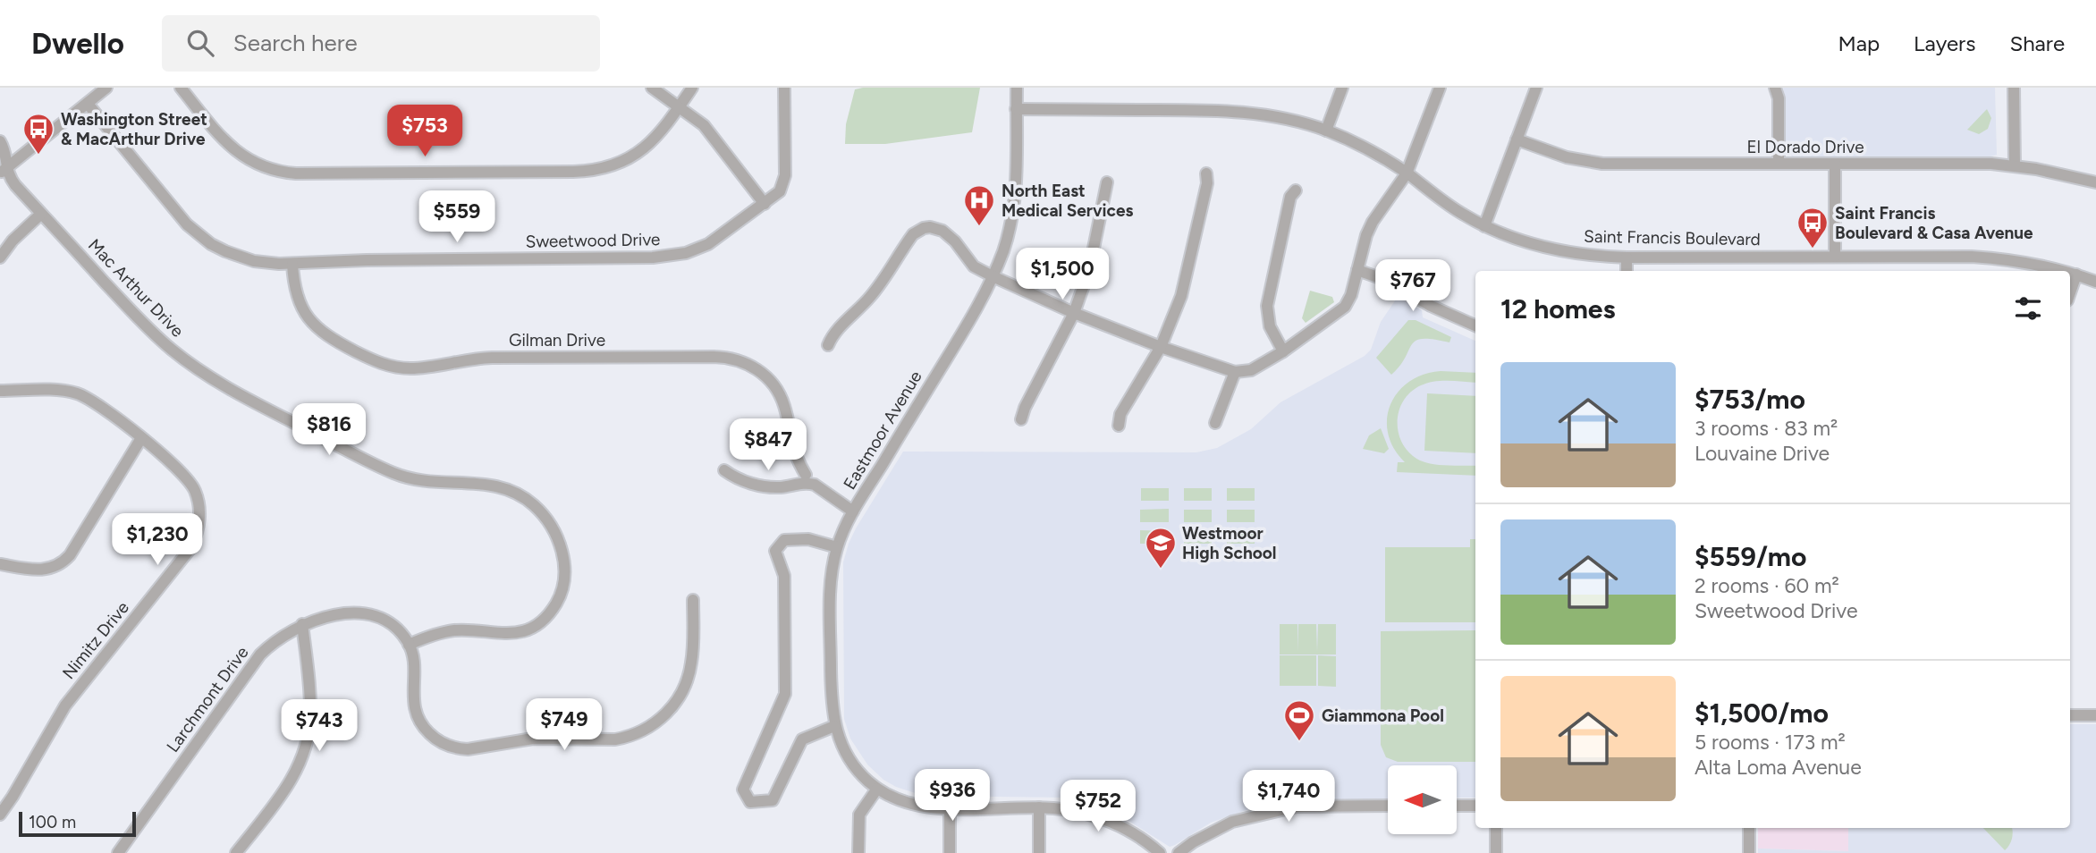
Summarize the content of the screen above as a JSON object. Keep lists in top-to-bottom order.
{
  "streets": {
    "street": [
      "El Dorado Drive",
      "Saint Francis Boulevard",
      "Sweetwood Drive",
      "Mac Arthur Drive",
      "Gilman Drive",
      "Eastmoor Avenue",
      "Nimitz Drive",
      "Larchmont Drive"
    ]
  },
  "crossings": [
    ["Saint Francis Boulevard", "Eastmoor Avenue"],
    ["Sweetwood Drive", "Gilman Drive"],
    ["Mac Arthur Drive", "Larchmont Drive"]
  ],
  "places": {
    "bus stop": ["Washington Street & MacArthur Drive", "Saint Francis Boulevard & Casa Avenue"],
    "hospital": ["North East Medical Services"],
    "school or university": ["Westmoor High School"],
    "sports": ["Giammona Pool"]
  },
  "scale_bar": "100 m",
  "north": "left",
  "page": {
    "header": "Dwello",
    "search": "Search here",
    "nav": ["Map", "Layers", "Share"],
    "price": [
      "$753",
      "$559",
      "$1,500",
      "$767",
      "$816",
      "$847",
      "$1,230",
      "$749",
      "$743",
      "$936",
      "$1,740",
      "$752"
    ],
    "heading": "12 homes",
    "list": [
      {
        "name": "$753/mo",
        "note": "3 rooms · 83 m² · Louvaine Drive"
      },
      {
        "name": "$559/mo",
        "note": "2 rooms · 60 m² · Sweetwood Drive"
      },
      {
        "name": "$1,500/mo",
        "note": "5 rooms · 173 m² · Alta Loma Avenue"
      }
    ],
    "scale": "100 m"
  }
}
